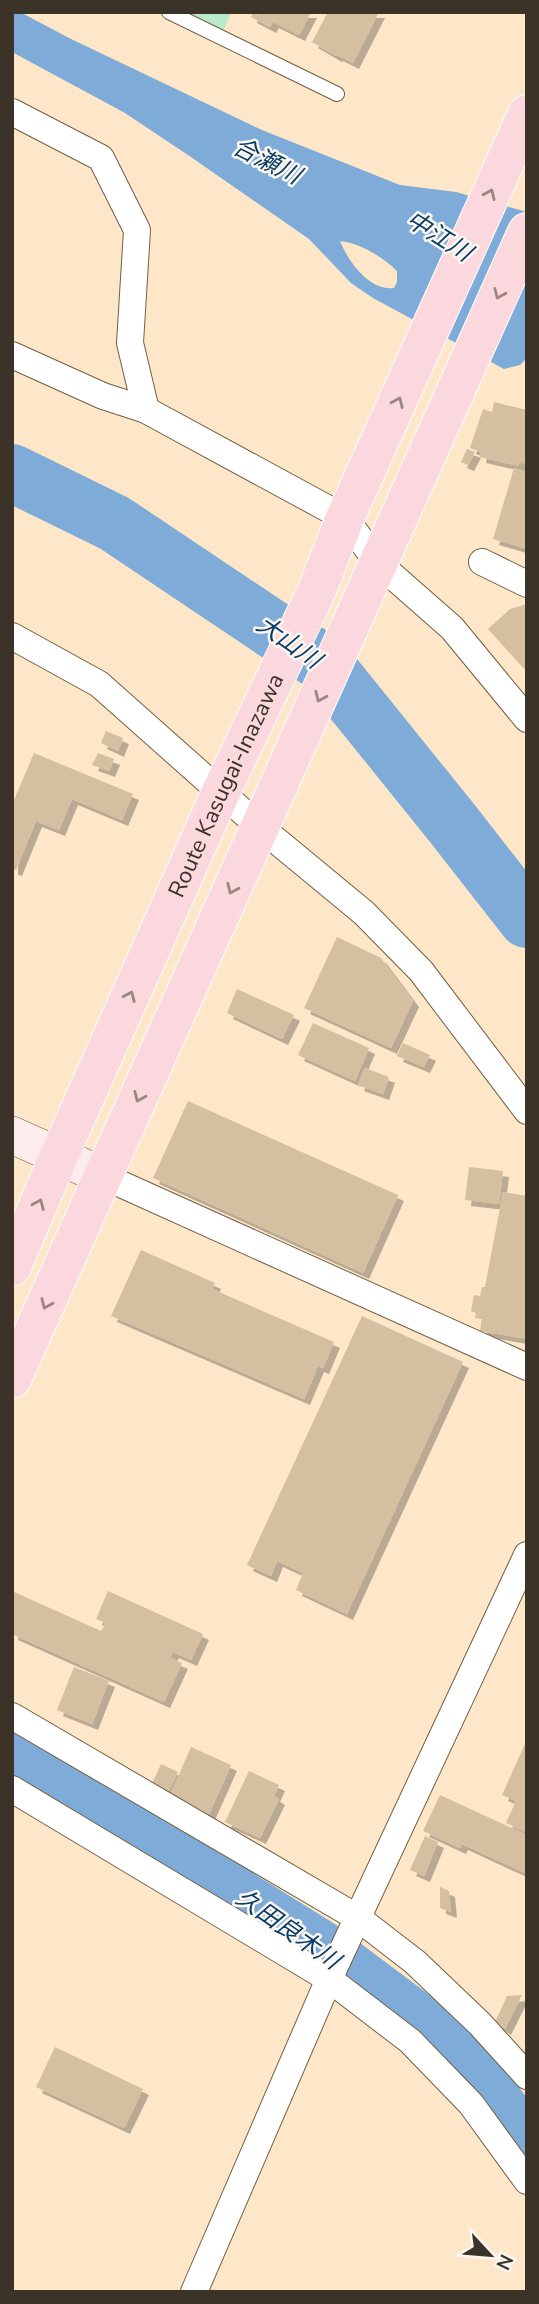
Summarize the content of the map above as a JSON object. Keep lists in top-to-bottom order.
{
  "streets": {
    "main road": ["Route Kasugai-Inazawa"]
  },
  "water": [
    "合瀬川",
    "中江川",
    "大山川",
    "久田良木川"
  ],
  "north": "bottom right"
}
